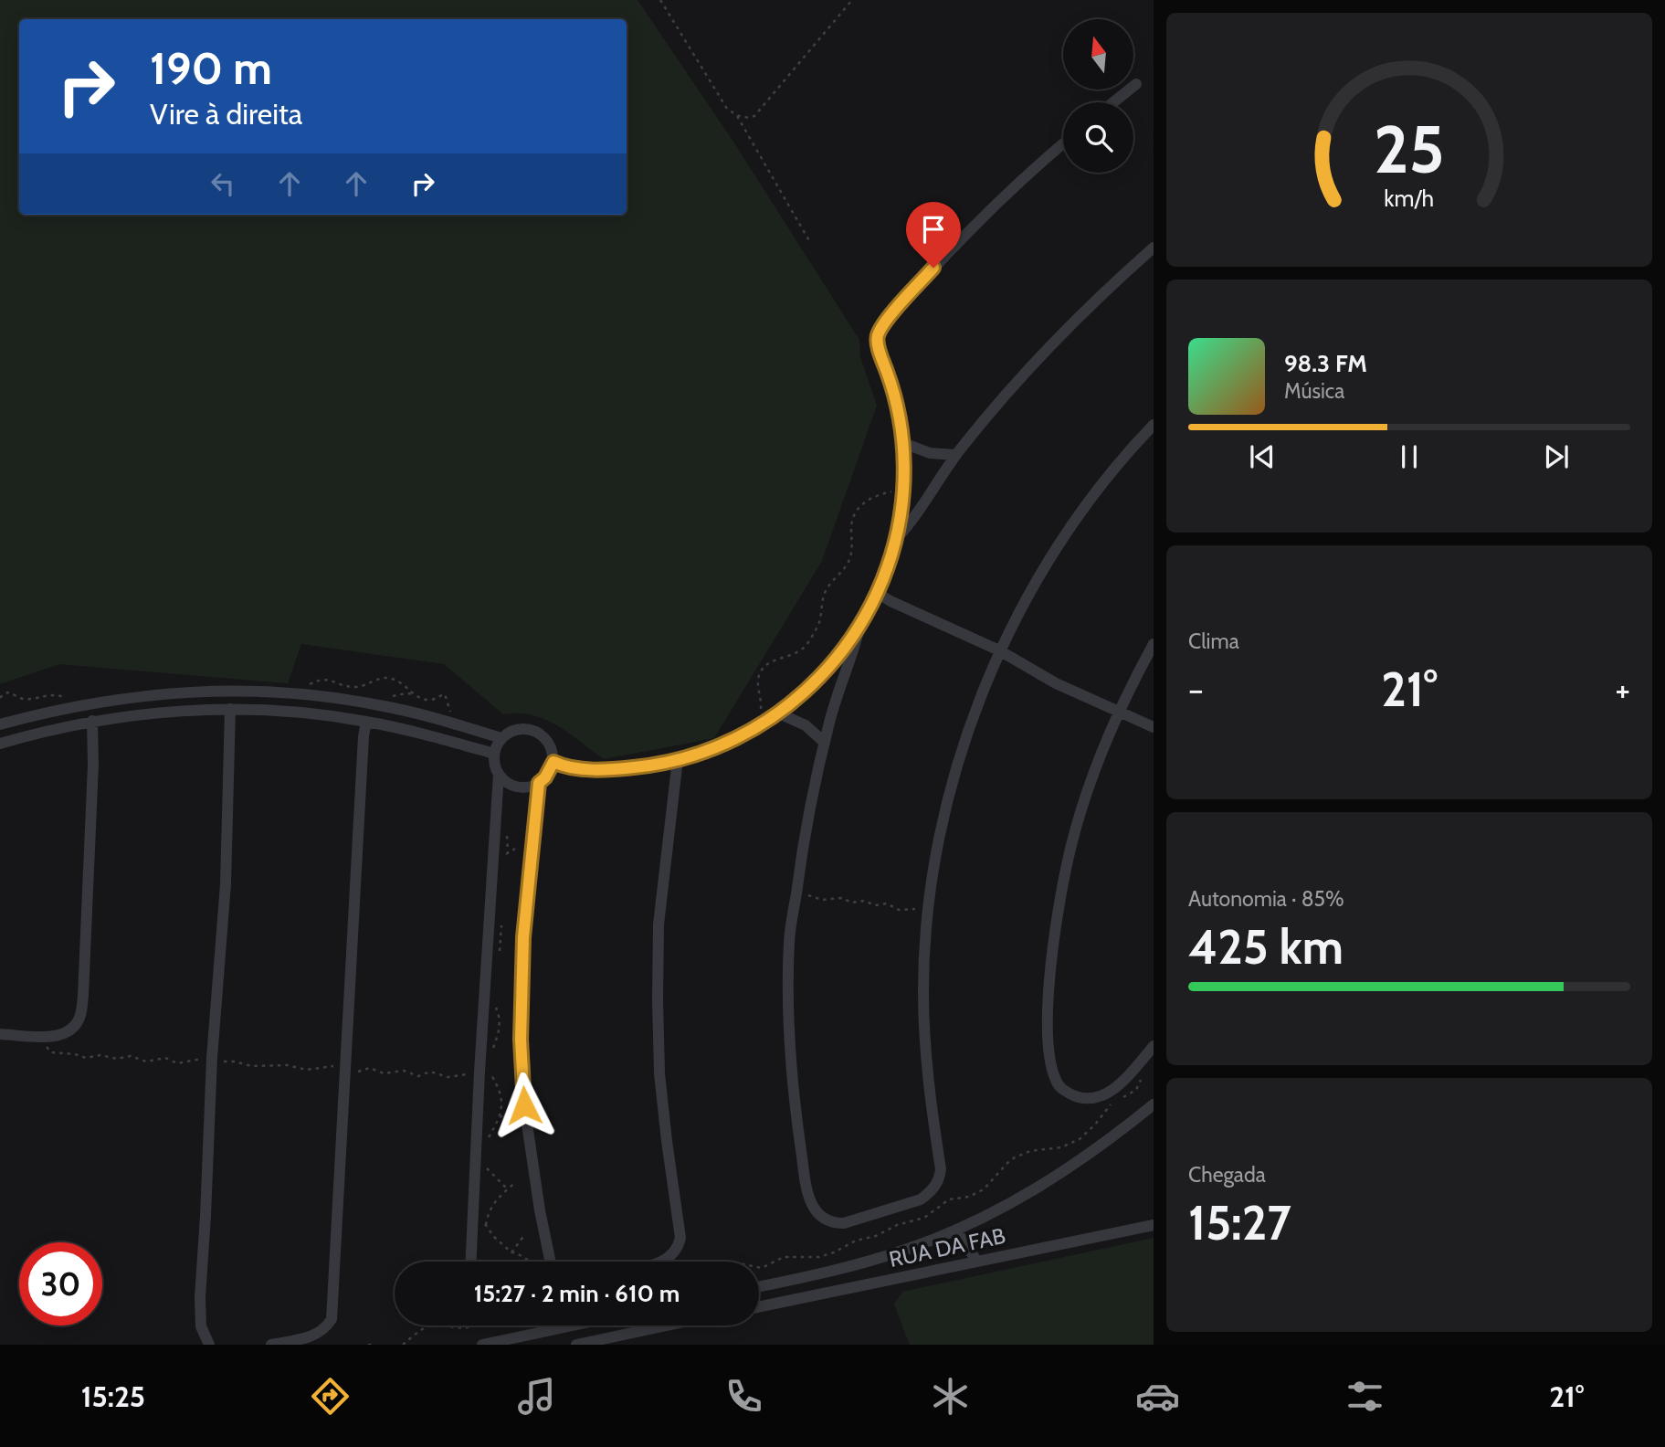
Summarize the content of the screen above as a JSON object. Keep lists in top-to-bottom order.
{
  "streets": {
    "street": ["RUA DA FAB"]
  },
  "north": "top",
  "page": {
    "turn": ["190 m", "Vire à direita"],
    "song": ["98.3 FM", "Música"],
    "tile": [
      "Clima",
      ["Autonomia · 85%", "425 km"],
      ["Chegada", "15:27"]
    ],
    "heat": ["−", "21°", "+"],
    "limit": "30",
    "trip": "15:27 · 2 min · 610 m",
    "tabs": ["15:25", "21°"],
    "gauge": ["25", "km/h"]
  }
}
